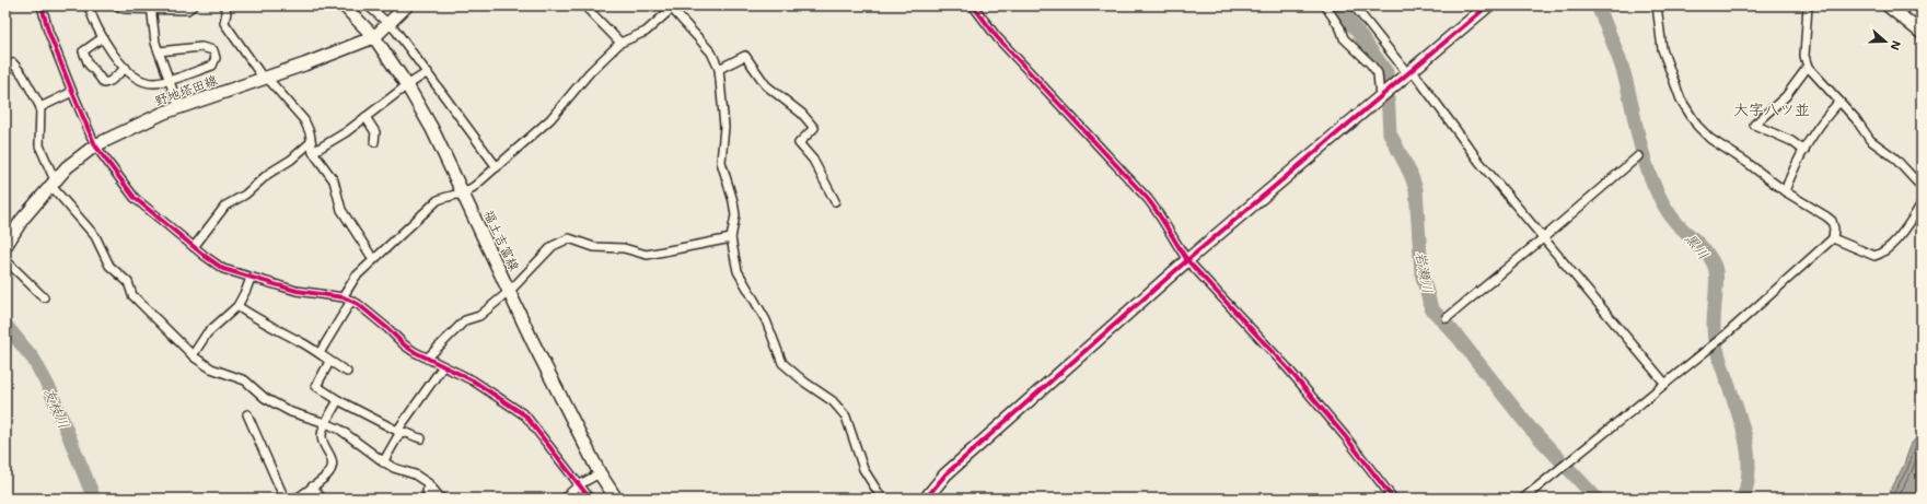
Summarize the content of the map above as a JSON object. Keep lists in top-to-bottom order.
{
  "streets": {
    "main road": ["野地塔田線", "福土吉富線"]
  },
  "crossings": [
    ["野地塔田線", "福土吉富線"]
  ],
  "districts": ["大字八ツ並"],
  "water": ["黒川", "岩瀬川", "友枝川"],
  "north": "right"
}
